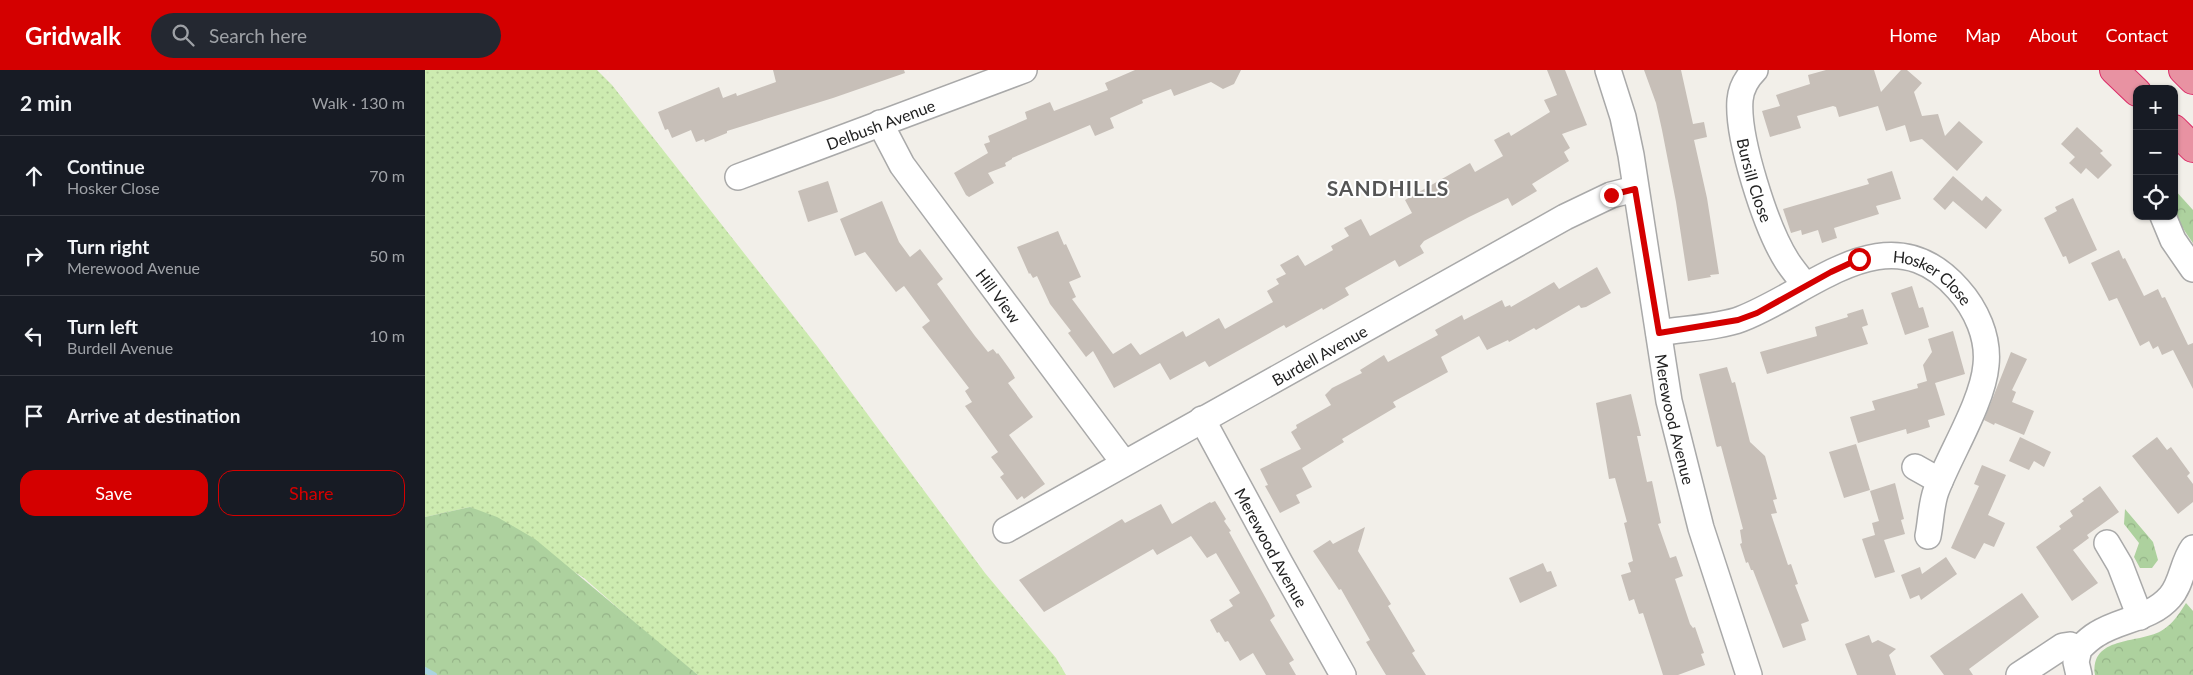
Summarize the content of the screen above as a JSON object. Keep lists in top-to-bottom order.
{
  "streets": {
    "street": [
      "Delbush Avenue",
      "Bursill Close",
      "Hosker Close",
      "Hill View",
      "Burdell Avenue",
      "Merewood Avenue"
    ]
  },
  "crossings": [
    ["Delbush Avenue", "Hill View"],
    ["Bursill Close", "Hosker Close"],
    ["Hosker Close", "Merewood Avenue"],
    ["Hill View", "Burdell Avenue"],
    ["Burdell Avenue", "Merewood Avenue"]
  ],
  "districts": ["SANDHILLS"],
  "page": {
    "header": "Gridwalk",
    "search": "Search here",
    "nav": [
      "Home",
      "Map",
      "About",
      "Contact"
    ],
    "heading": ["2 min", "Walk · 130 m"],
    "map_buttons": ["+", "−"],
    "list": [
      ["Continue", "Hosker Close", "70 m"],
      ["Turn right", "Merewood Avenue", "50 m"],
      ["Turn left", "Burdell Avenue", "10 m"],
      "Arrive at destination"
    ],
    "buttons": ["Save", "Share"]
  }
}
